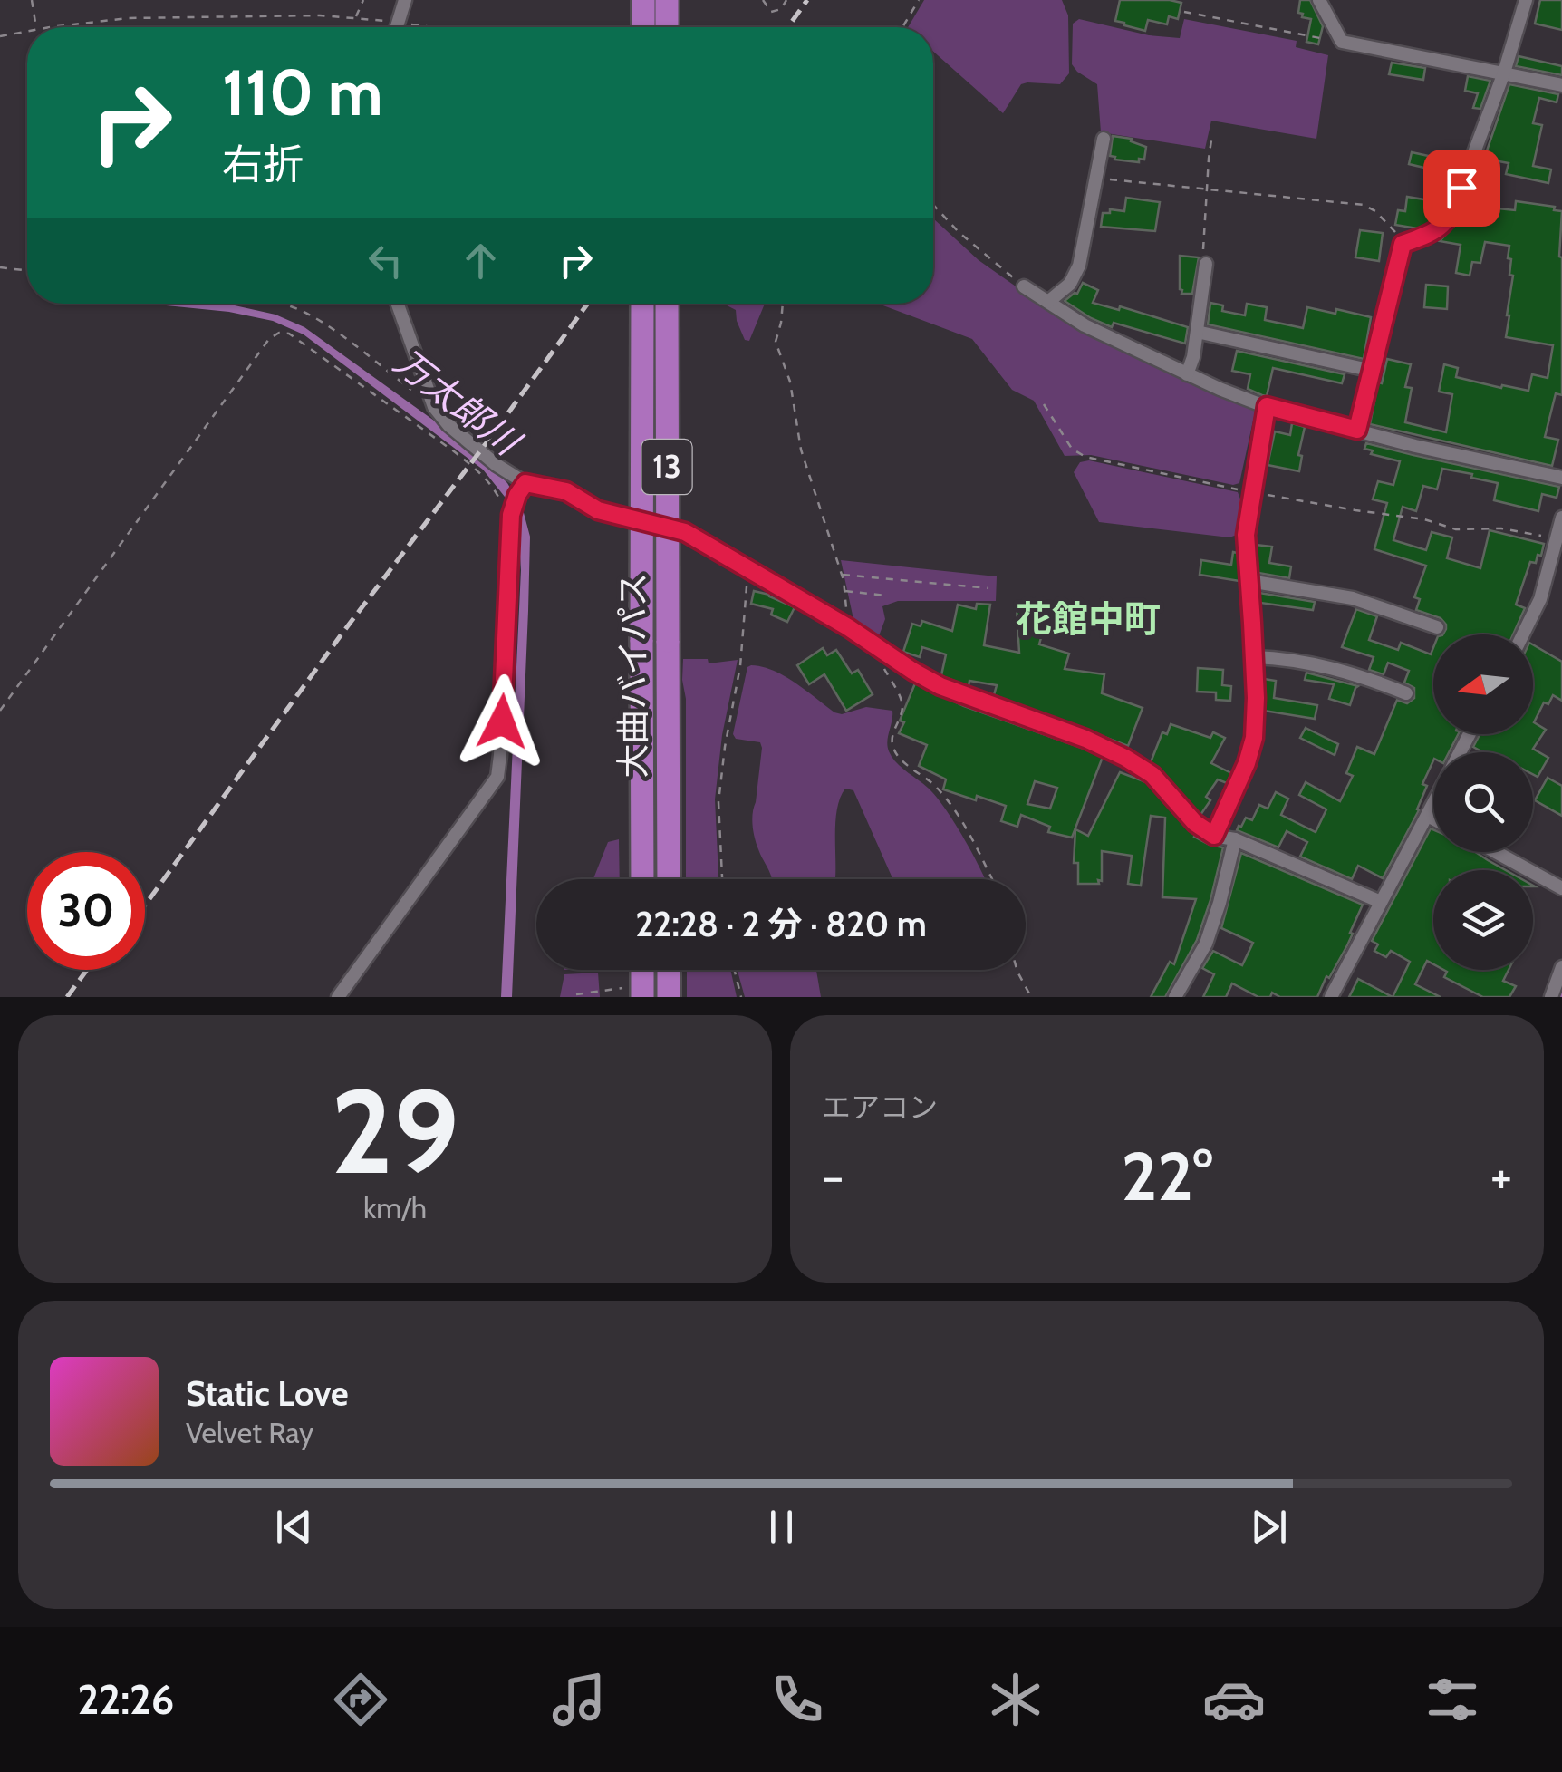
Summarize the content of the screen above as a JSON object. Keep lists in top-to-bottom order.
{
  "streets": {
    "highway": ["13", "大曲バイパス"]
  },
  "districts": ["花館中町"],
  "water": ["万太郎川"],
  "north": "left",
  "page": {
    "turn": ["110 m", "右折"],
    "limit": "30",
    "trip": "22:28 · 2 分 · 820 m",
    "tile": [
      ["29", "km/h"],
      "エアコン"
    ],
    "heat": ["−", "22°", "+"],
    "song": ["Static Love", "Velvet Ray"],
    "tabs": "22:26"
  }
}
